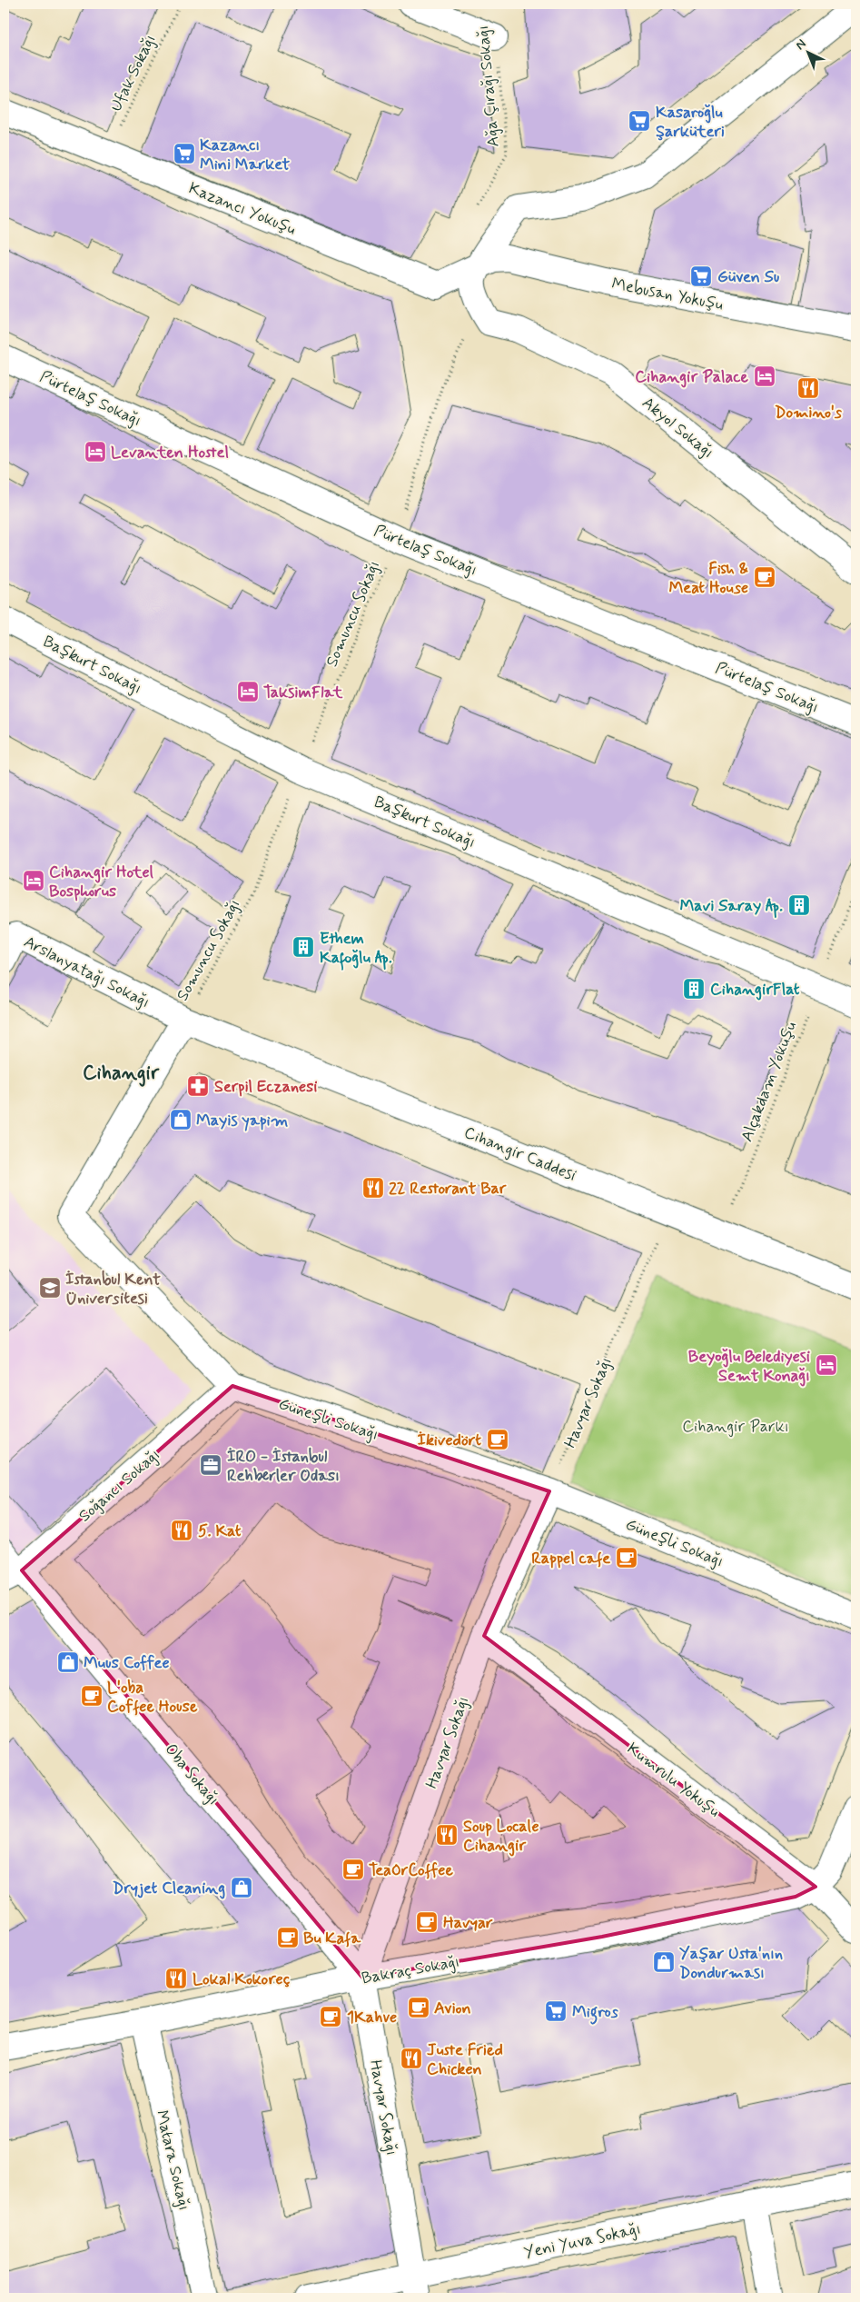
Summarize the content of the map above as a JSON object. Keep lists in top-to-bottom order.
{
  "streets": {
    "street": [
      "Kazancı Yokuşu",
      "Mebusan Yokuşu",
      "Pürtelaş Sokağı",
      "Akyol Sokağı",
      "Başkurt Sokağı",
      "Arslanyatağı Sokağı",
      "Cihangir Caddesi",
      "Havyar Sokağı",
      "Güneşli Sokağı",
      "Soğancı Sokağı",
      "Oba Sokağı",
      "Kumrulu Yokuşu",
      "Bakraç Sokağı",
      "Matara Sokağı",
      "Yeni Yuva Sokağı"
    ],
    "path": [
      "Ufak Sokağı",
      "Ağa Çırağı Sokağı",
      "Somuncu Sokağı",
      "Alçakdam Yokuşu"
    ]
  },
  "crossings": [
    ["Ufak Sokağı", "Kazancı Yokuşu"],
    ["Kazancı Yokuşu", "Mebusan Yokuşu"],
    ["Kazancı Yokuşu", "Akyol Sokağı"],
    ["Mebusan Yokuşu", "Akyol Sokağı"],
    ["Pürtelaş Sokağı", "Somuncu Sokağı"],
    ["Akyol Sokağı", "Somuncu Sokağı"],
    ["Somuncu Sokağı", "Başkurt Sokağı"],
    ["Somuncu Sokağı", "Arslanyatağı Sokağı"],
    ["Somuncu Sokağı", "Cihangir Caddesi"],
    ["Somuncu Sokağı", "Güneşli Sokağı"],
    ["Başkurt Sokağı", "Alçakdam Yokuşu"],
    ["Arslanyatağı Sokağı", "Cihangir Caddesi"],
    ["Arslanyatağı Sokağı", "Güneşli Sokağı"],
    ["Alçakdam Yokuşu", "Cihangir Caddesi"],
    ["Cihangir Caddesi", "Havyar Sokağı"],
    ["Cihangir Caddesi", "Güneşli Sokağı"],
    ["Havyar Sokağı", "Güneşli Sokağı"],
    ["Havyar Sokağı", "Oba Sokağı"],
    ["Havyar Sokağı", "Kumrulu Yokuşu"],
    ["Havyar Sokağı", "Bakraç Sokağı"],
    ["Havyar Sokağı", "Yeni Yuva Sokağı"],
    ["Güneşli Sokağı", "Soğancı Sokağı"],
    ["Soğancı Sokağı", "Oba Sokağı"],
    ["Oba Sokağı", "Bakraç Sokağı"],
    ["Kumrulu Yokuşu", "Bakraç Sokağı"],
    ["Bakraç Sokağı", "Matara Sokağı"]
  ],
  "districts": ["Cihangir"],
  "parks": ["Cihangir Parkı"],
  "places": {
    "supermarket": [
      "Kasaroğlu Şarküteri",
      "Kazancı Mini Market",
      "Güven Su",
      "Migros"
    ],
    "hotel": [
      "Cihangir Palace",
      "Levanten Hostel",
      "TaksimFlat",
      "Cihangir Hotel Bosphorus",
      "Beyoğlu Belediyesi Semt Konağı"
    ],
    "restaurant": [
      "Domino's",
      "22 Restorant Bar",
      "5. Kat",
      "Soup Locale Cihangir",
      "Lokal Kokoreç",
      "Juste Fried Chicken"
    ],
    "cafe": [
      "Fish & Meat House",
      "İkivedört",
      "Rappel cafe",
      "L'oba Coffee House",
      "TeaOrCoffee",
      "Havyar",
      "Bu Kafa",
      "Avion",
      "1Kahve"
    ],
    "building": ["Mavi Saray Ap.", "Ethem Kafoğlu Ap.", "CihangirFlat"],
    "pharmacy": ["Serpil Eczanesi"],
    "shop": [
      "Mayis yapim",
      "Muus Coffee",
      "Dryjet Cleaning",
      "Yaşar Usta'nın Dondurması"
    ],
    "school or university": ["İstanbul Kent Üniversitesi"],
    "office": ["İRO - İstanbul Rehberler Odası"]
  },
  "north": "top left"
}
